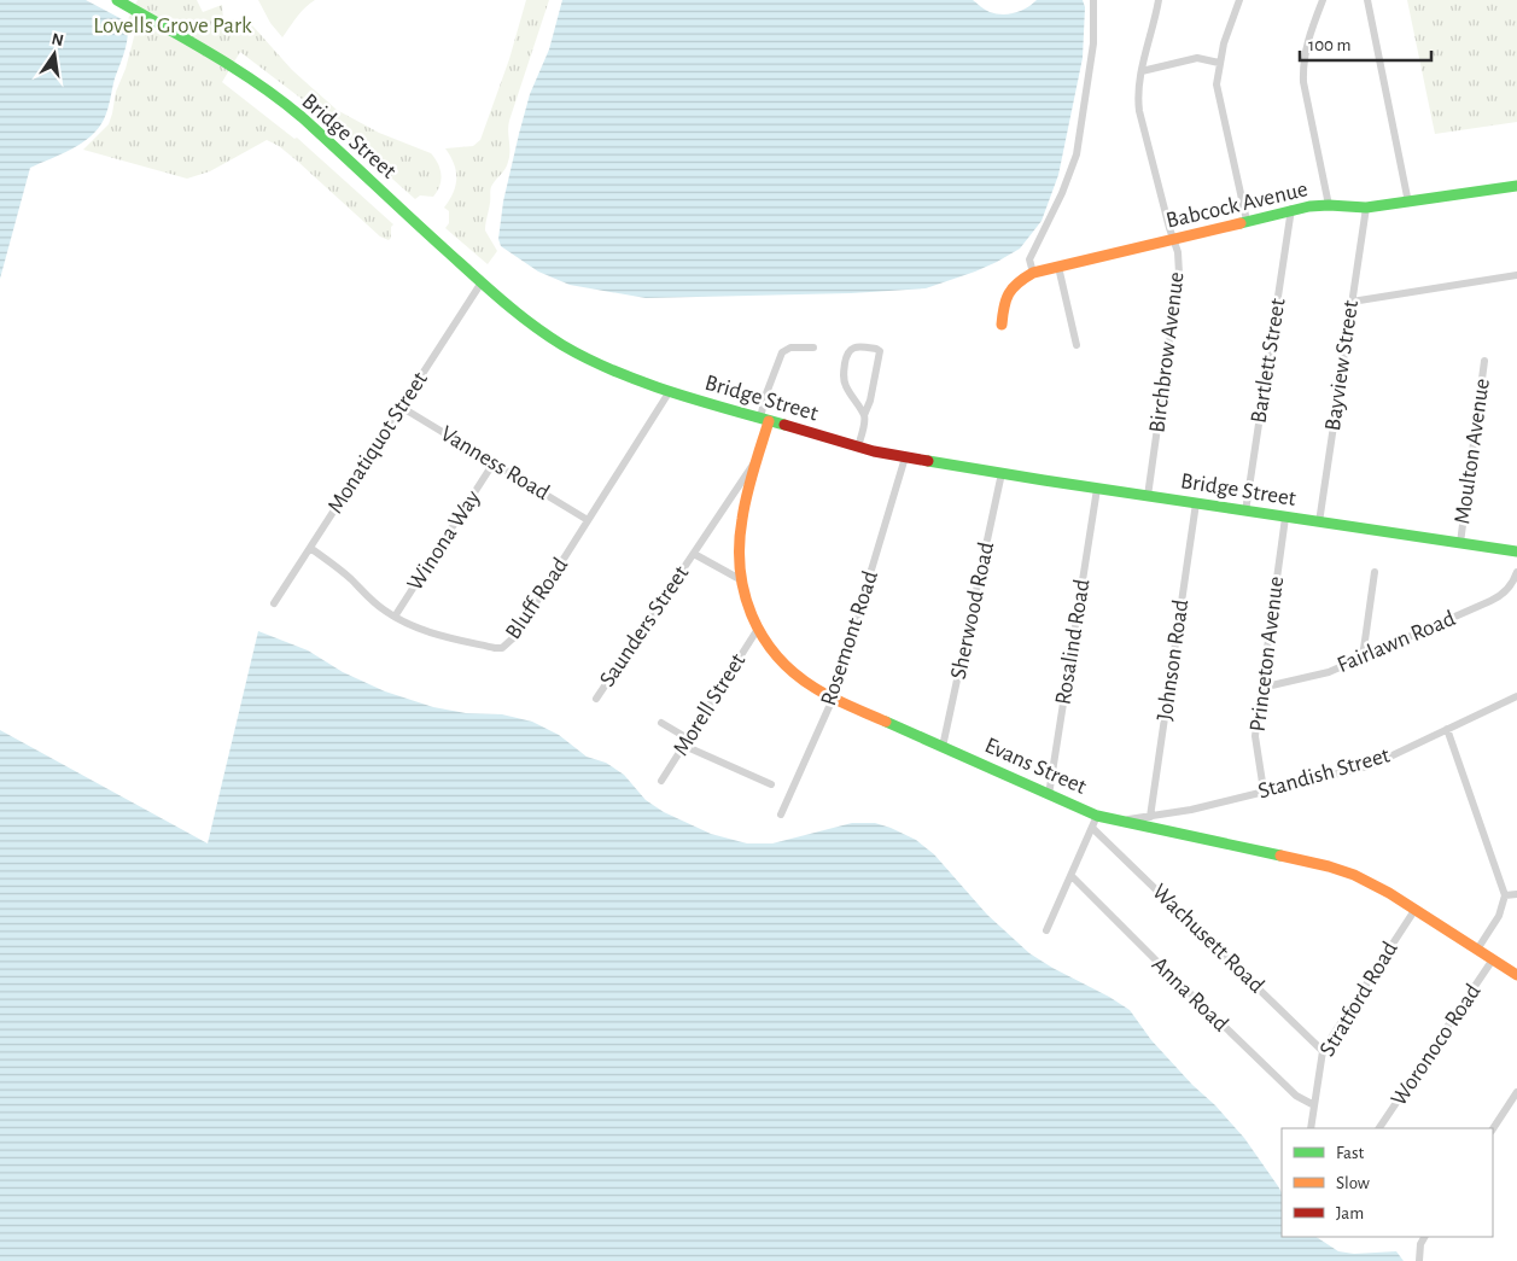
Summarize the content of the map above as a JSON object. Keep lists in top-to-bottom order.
{
  "streets": {
    "street": [
      "Bridge Street",
      "Babcock Avenue",
      "Birchbrow Avenue",
      "Bartlett Street",
      "Bayview Street",
      "Monatiquot Street",
      "Moulton Avenue",
      "Vanness Road",
      "Winona Way",
      "Bluff Road",
      "Sherwood Road",
      "Saunders Street",
      "Rosemont Road",
      "Rosalind Road",
      "Fairlawn Road",
      "Princeton Avenue",
      "Johnson Road",
      "Morell Street",
      "Evans Street",
      "Standish Street",
      "Wachusett Road",
      "Anna Road",
      "Stratford Road",
      "Woronoco Road"
    ]
  },
  "crossings": [
    ["Bridge Street", "Birchbrow Avenue"],
    ["Bridge Street", "Bartlett Street"],
    ["Bridge Street", "Bayview Street"],
    ["Bridge Street", "Monatiquot Street"],
    ["Bridge Street", "Moulton Avenue"],
    ["Bridge Street", "Bluff Road"],
    ["Bridge Street", "Sherwood Road"],
    ["Bridge Street", "Rosemont Road"],
    ["Bridge Street", "Rosalind Road"],
    ["Bridge Street", "Princeton Avenue"],
    ["Bridge Street", "Johnson Road"],
    ["Bridge Street", "Evans Street"],
    ["Babcock Avenue", "Birchbrow Avenue"],
    ["Babcock Avenue", "Bartlett Street"],
    ["Babcock Avenue", "Bayview Street"],
    ["Monatiquot Street", "Vanness Road"],
    ["Monatiquot Street", "Bluff Road"],
    ["Vanness Road", "Winona Way"],
    ["Vanness Road", "Bluff Road"],
    ["Winona Way", "Bluff Road"],
    ["Sherwood Road", "Evans Street"],
    ["Saunders Street", "Evans Street"],
    ["Rosemont Road", "Evans Street"],
    ["Rosalind Road", "Evans Street"],
    ["Fairlawn Road", "Princeton Avenue"],
    ["Princeton Avenue", "Standish Street"],
    ["Johnson Road", "Standish Street"],
    ["Morell Street", "Evans Street"],
    ["Evans Street", "Standish Street"],
    ["Evans Street", "Stratford Road"],
    ["Evans Street", "Woronoco Road"],
    ["Wachusett Road", "Stratford Road"],
    ["Anna Road", "Stratford Road"]
  ],
  "parks": ["Lovells Grove Park"],
  "legend": ["Fast", "Slow", "Jam"],
  "scale_bar": "100 m",
  "north": "top"
}
